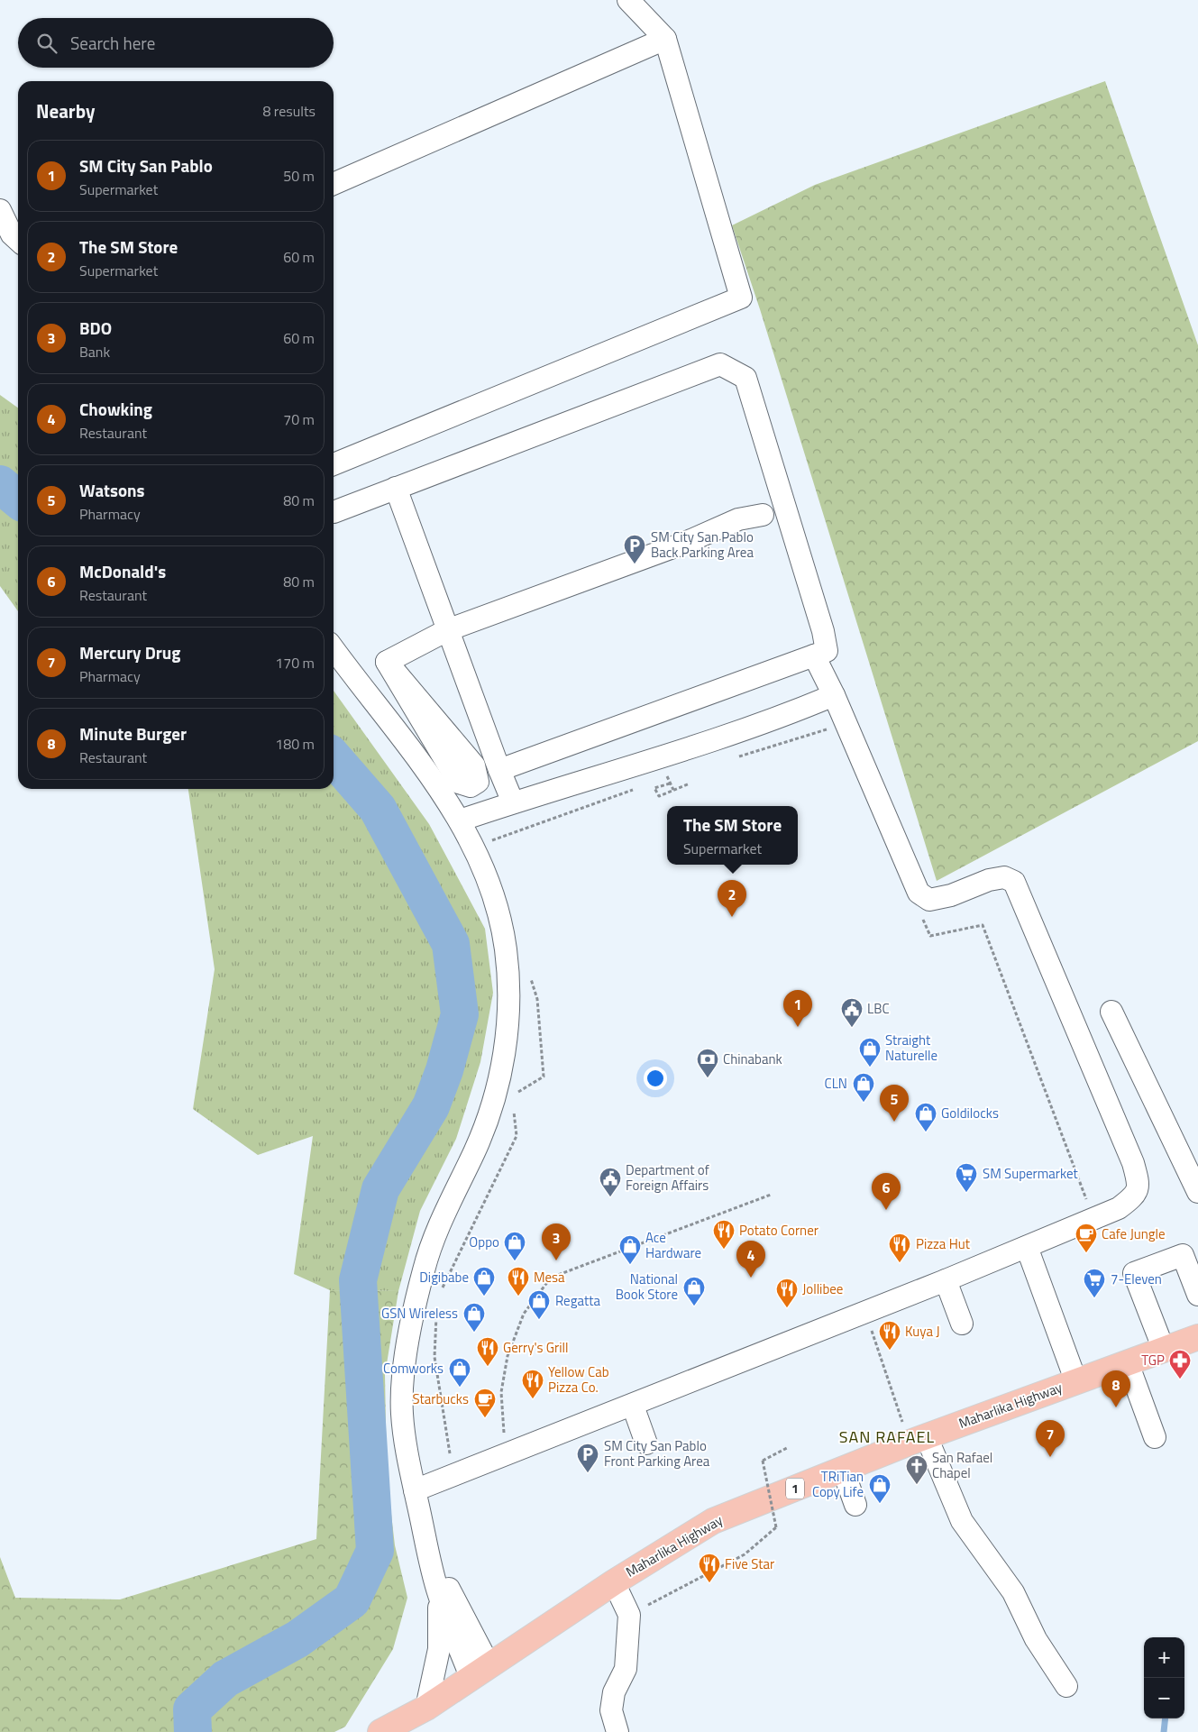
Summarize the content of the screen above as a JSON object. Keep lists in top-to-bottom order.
{
  "streets": {
    "main road": ["Maharlika Highway", "1"]
  },
  "districts": ["SAN RAFAEL"],
  "places": {
    "parking": ["SM City San Pablo Back Parking Area", "SM City San Pablo Front Parking Area"],
    "public building": ["LBC", "Department of Foreign Affairs"],
    "shop": [
      "Straight Naturelle",
      "CLN",
      "Goldilocks",
      "Oppo",
      "Ace Hardware",
      "Digibabe",
      "National Book Store",
      "Regatta",
      "GSN Wireless",
      "Comworks",
      "TRiTian Copy Life"
    ],
    "bank": ["Chinabank"],
    "supermarket": ["SM Supermarket", "7-Eleven"],
    "restaurant": [
      "Potato Corner",
      "Pizza Hut",
      "Mesa",
      "Jollibee",
      "Kuya J",
      "Gerry's Grill",
      "Yellow Cab Pizza Co.",
      "Five Star"
    ],
    "cafe": ["Cafe Jungle", "Starbucks"],
    "pharmacy": ["TGP"],
    "church": ["San Rafael Chapel"]
  },
  "page": {
    "search": "Search here",
    "heading": ["Nearby", "8 results"],
    "list": [
      {
        "mark": "1",
        "name": "SM City San Pablo",
        "note": "Supermarket",
        "value": "50 m"
      },
      {
        "mark": "2",
        "name": "The SM Store",
        "note": "Supermarket",
        "value": "60 m"
      },
      {
        "mark": "3",
        "name": "BDO",
        "note": "Bank",
        "value": "60 m"
      },
      {
        "mark": "4",
        "name": "Chowking",
        "note": "Restaurant",
        "value": "70 m"
      },
      {
        "mark": "5",
        "name": "Watsons",
        "note": "Pharmacy",
        "value": "80 m"
      },
      {
        "mark": "6",
        "name": "McDonald's",
        "note": "Restaurant",
        "value": "80 m"
      },
      {
        "mark": "7",
        "name": "Mercury Drug",
        "note": "Pharmacy",
        "value": "170 m"
      },
      {
        "mark": "8",
        "name": "Minute Burger",
        "note": "Restaurant",
        "value": "180 m"
      }
    ],
    "popup": ["The SM Store", "Supermarket"],
    "pins": [
      "2",
      "1",
      "5",
      "6",
      "3",
      "4",
      "8",
      "7"
    ],
    "map_buttons": ["+", "−"]
  }
}
